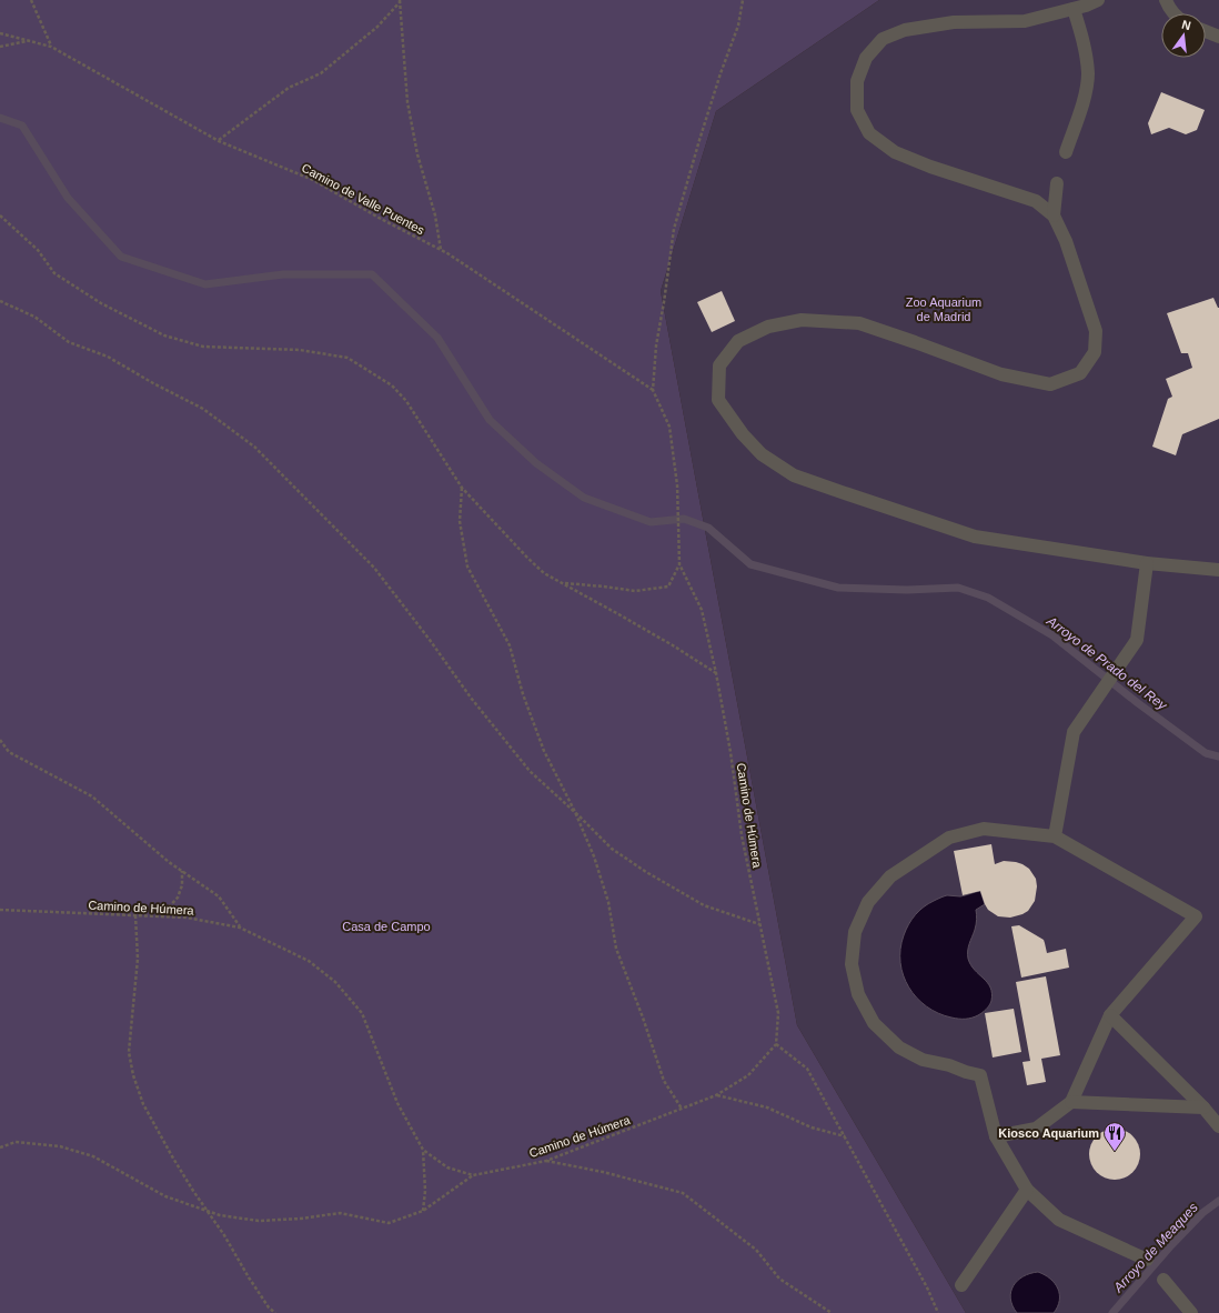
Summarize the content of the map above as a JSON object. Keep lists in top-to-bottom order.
{
  "streets": {
    "path": ["Camino de Valle Puentes", "Camino de Húmera"]
  },
  "water": ["Arroyo de Prado del Rey", "Arroyo de Meaques"],
  "parks": ["Zoo Aquarium de Madrid", "Casa de Campo"],
  "places": {
    "restaurant": ["Kiosco Aquarium"]
  },
  "north": "top"
}
